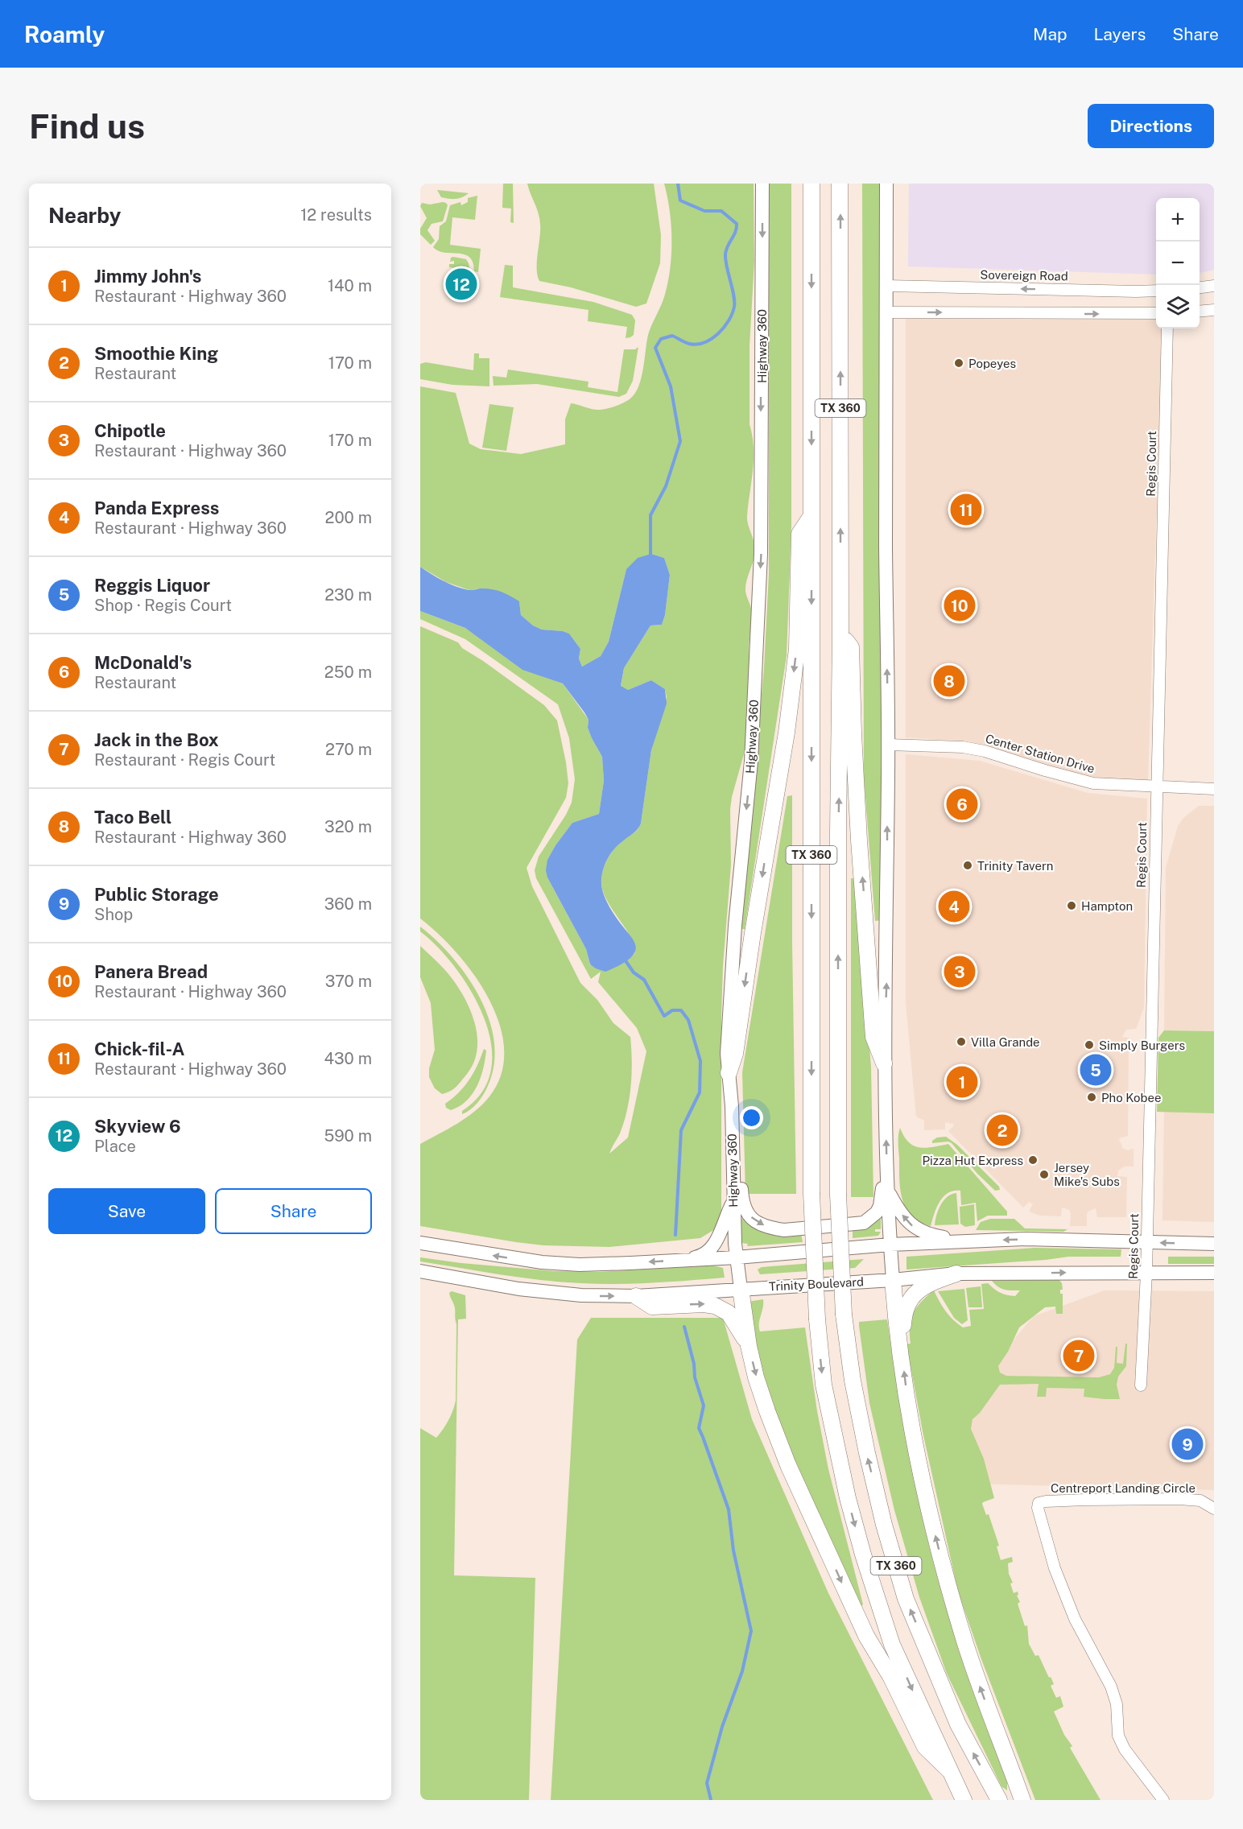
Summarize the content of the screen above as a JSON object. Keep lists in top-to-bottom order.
{
  "streets": {
    "highway": ["TX 360"],
    "main road": ["Highway 360", "Trinity Boulevard"],
    "street": [
      "Sovereign Road",
      "Regis Court",
      "Center Station Drive",
      "Centreport Landing Circle"
    ]
  },
  "crossings": [
    ["Highway 360", "Trinity Boulevard"],
    ["Regis Court", "Center Station Drive"],
    ["Regis Court", "Trinity Boulevard"]
  ],
  "one_way": ["Highway 360"],
  "places": [
    "Popeyes",
    "Trinity Tavern",
    "Hampton",
    "Villa Grande",
    "Simply Burgers",
    "Pho Kobee",
    "Pizza Hut Express",
    "Jersey Mike's Subs"
  ],
  "page": {
    "header": "Roamly",
    "nav": ["Map", "Layers", "Share"],
    "buttons": [
      "Directions",
      ["Save", "Share"]
    ],
    "title": "Find us",
    "heading": ["Nearby", "12 results"],
    "map_buttons": ["+", "−"],
    "list": [
      {
        "mark": "1",
        "name": "Jimmy John's",
        "note": "Restaurant · Highway 360",
        "value": "140 m"
      },
      {
        "mark": "2",
        "name": "Smoothie King",
        "note": "Restaurant",
        "value": "170 m"
      },
      {
        "mark": "3",
        "name": "Chipotle",
        "note": "Restaurant · Highway 360",
        "value": "170 m"
      },
      {
        "mark": "4",
        "name": "Panda Express",
        "note": "Restaurant · Highway 360",
        "value": "200 m"
      },
      {
        "mark": "5",
        "name": "Reggis Liquor",
        "note": "Shop · Regis Court",
        "value": "230 m"
      },
      {
        "mark": "6",
        "name": "McDonald's",
        "note": "Restaurant",
        "value": "250 m"
      },
      {
        "mark": "7",
        "name": "Jack in the Box",
        "note": "Restaurant · Regis Court",
        "value": "270 m"
      },
      {
        "mark": "8",
        "name": "Taco Bell",
        "note": "Restaurant · Highway 360",
        "value": "320 m"
      },
      {
        "mark": "9",
        "name": "Public Storage",
        "note": "Shop",
        "value": "360 m"
      },
      {
        "mark": "10",
        "name": "Panera Bread",
        "note": "Restaurant · Highway 360",
        "value": "370 m"
      },
      {
        "mark": "11",
        "name": "Chick-fil-A",
        "note": "Restaurant · Highway 360",
        "value": "430 m"
      },
      {
        "mark": "12",
        "name": "Skyview 6",
        "note": "Place",
        "value": "590 m"
      }
    ],
    "pins": [
      "12",
      "11",
      "10",
      "8",
      "6",
      "4",
      "3",
      "5",
      "1",
      "2",
      "7",
      "9"
    ]
  }
}
